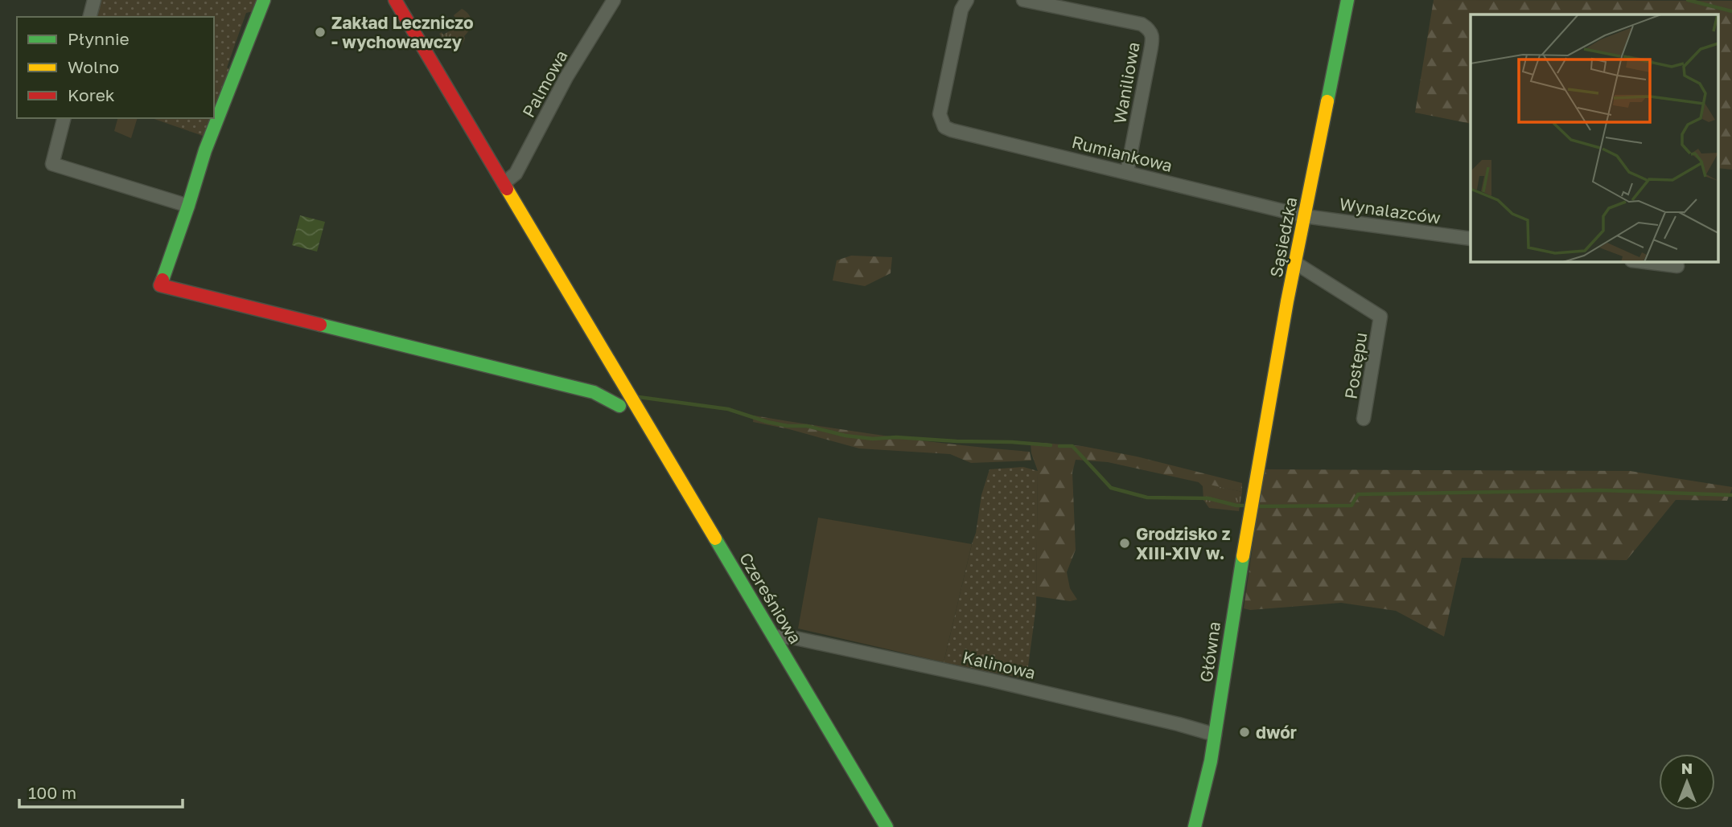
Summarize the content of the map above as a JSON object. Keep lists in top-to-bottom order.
{
  "streets": {
    "street": [
      "Waniliowa",
      "Palmowa",
      "Rumiankowa",
      "Wynalazców",
      "Sąsiedzka",
      "Postępu",
      "Czereśniowa",
      "Główna",
      "Kalinowa"
    ]
  },
  "crossings": [
    ["Waniliowa", "Rumiankowa"],
    ["Palmowa", "Czereśniowa"],
    ["Rumiankowa", "Wynalazców"],
    ["Rumiankowa", "Sąsiedzka"],
    ["Wynalazców", "Sąsiedzka"],
    ["Sąsiedzka", "Postępu"],
    ["Sąsiedzka", "Główna"],
    ["Czereśniowa", "Kalinowa"],
    ["Główna", "Kalinowa"]
  ],
  "places": ["Zakład Leczniczo - wychowawczy", "Grodzisko z XIII-XIV w.", "dwór"],
  "legend": ["Płynnie", "Wolno", "Korek"],
  "scale_bar": "100 m",
  "north": "top"
}
